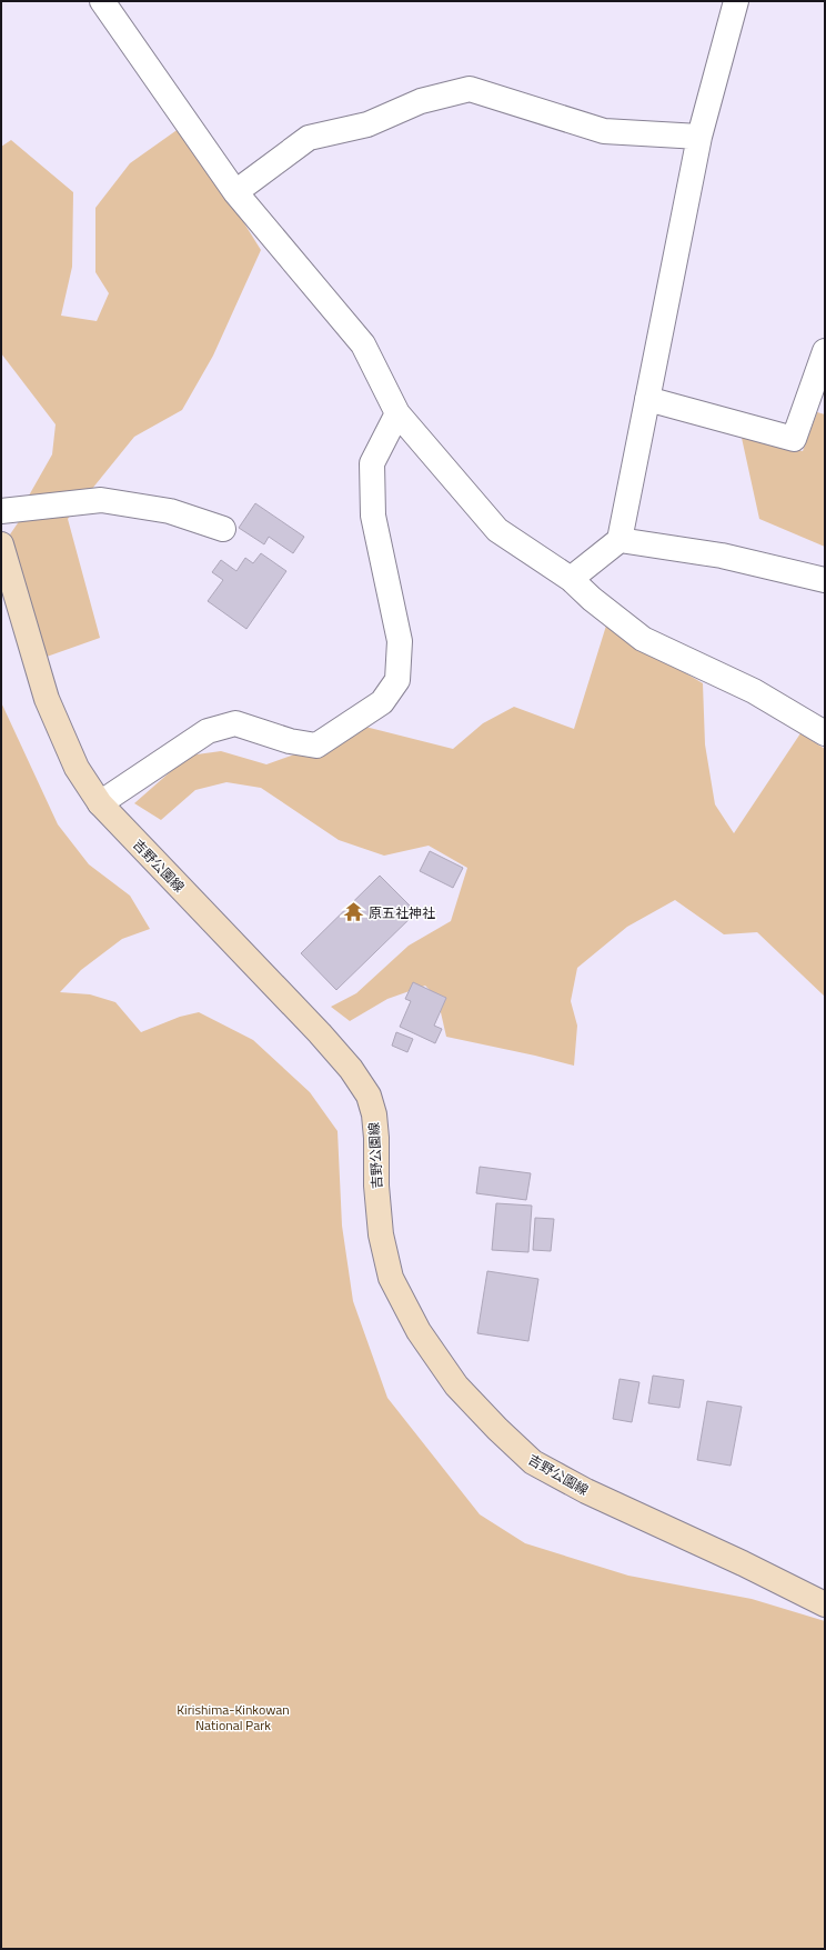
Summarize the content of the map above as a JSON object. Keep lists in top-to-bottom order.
{
  "streets": {
    "main road": ["吉野公園線"]
  },
  "parks": ["Kirishima-Kinkowan National Park"],
  "places": {
    "temple": ["原五社神社"]
  }
}
